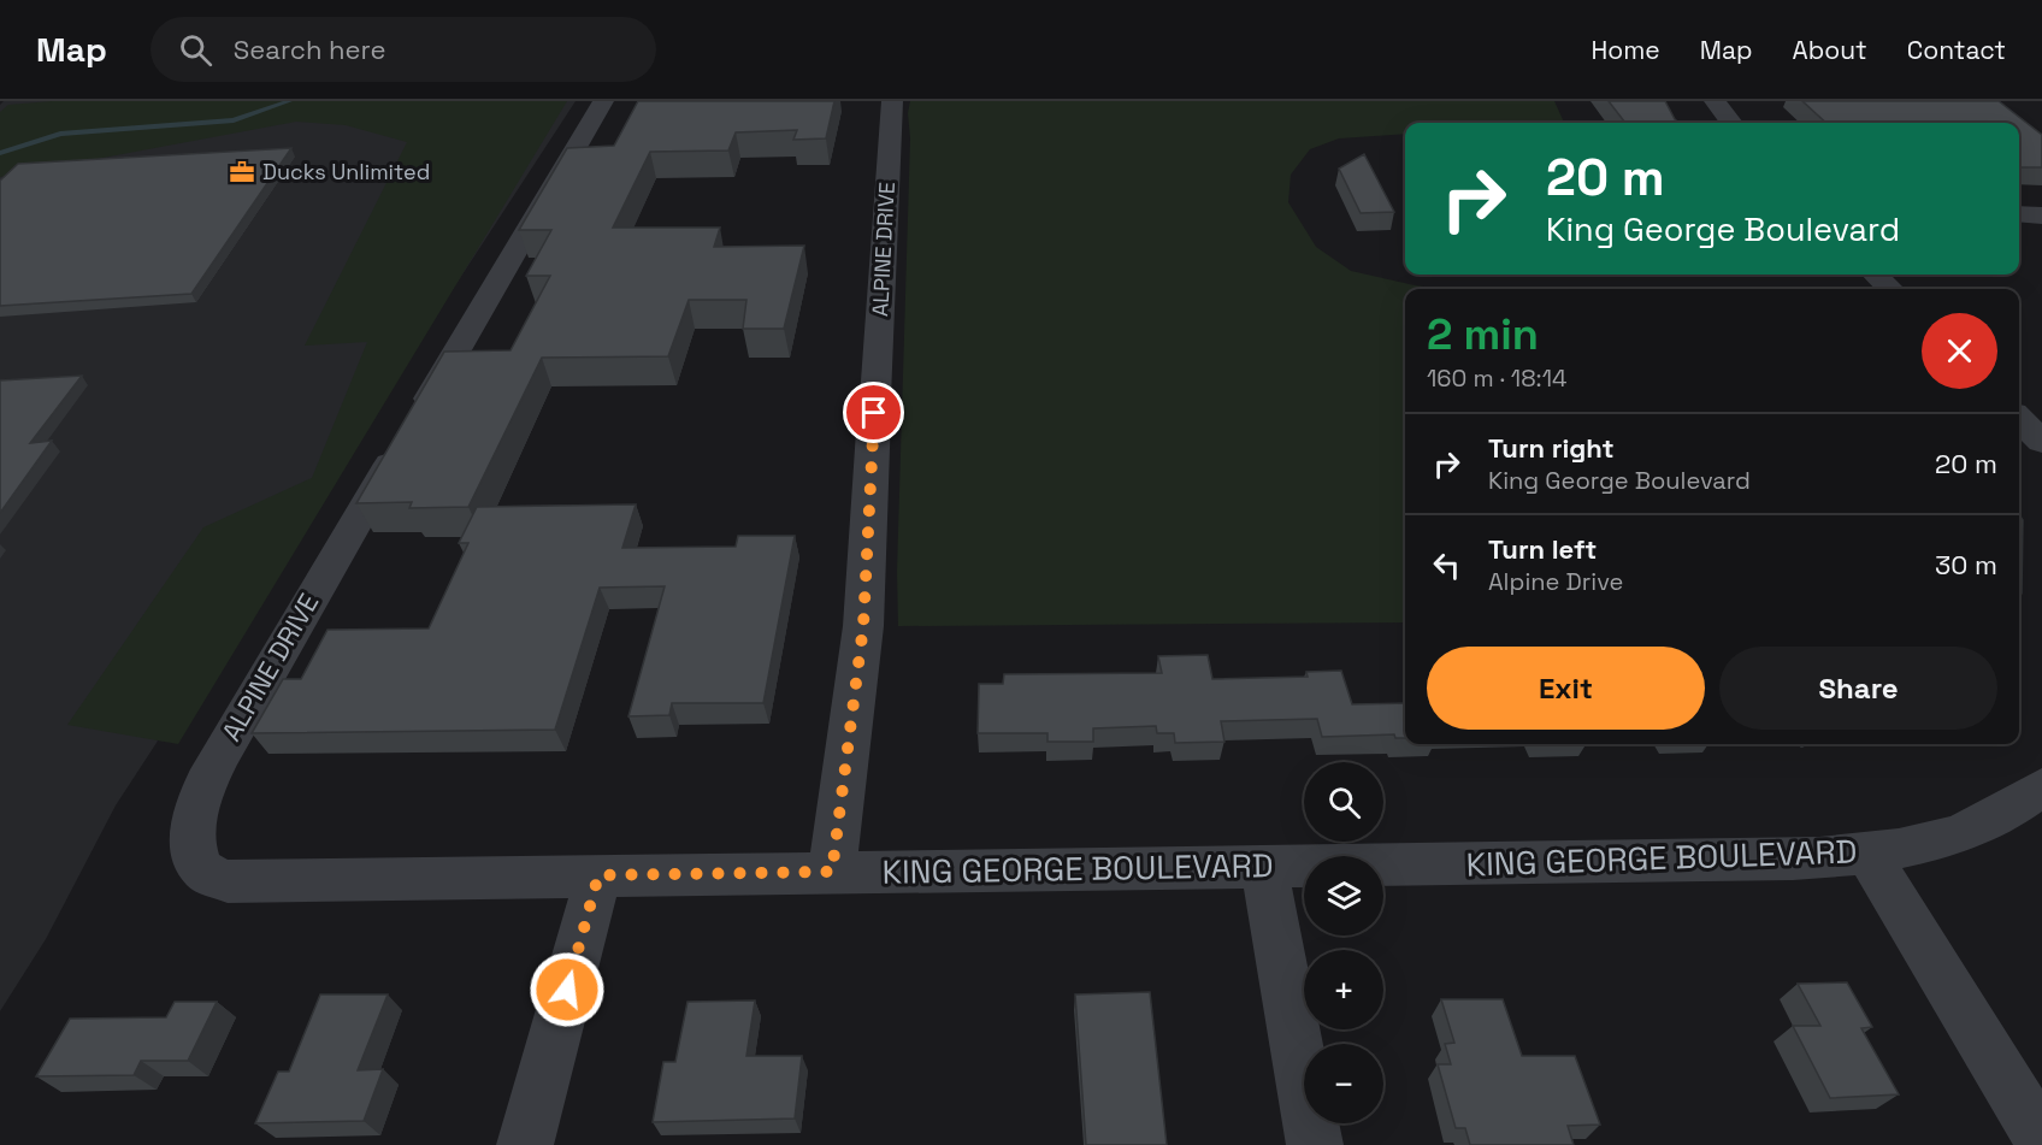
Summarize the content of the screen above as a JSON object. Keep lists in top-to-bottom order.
{
  "streets": {
    "street": ["ALPINE DRIVE", "KING GEORGE BOULEVARD"]
  },
  "crossings": [
    ["ALPINE DRIVE", "KING GEORGE BOULEVARD"]
  ],
  "places": {
    "office": ["Ducks Unlimited"]
  },
  "page": {
    "header": "Map",
    "search": "Search here",
    "nav": [
      "Home",
      "Map",
      "About",
      "Contact"
    ],
    "turn": ["20 m", "King George Boulevard"],
    "heading": ["2 min", "160 m · 18:14"],
    "list": [
      {
        "name": "Turn right",
        "note": "King George Boulevard",
        "value": "20 m"
      },
      {
        "name": "Turn left",
        "note": "Alpine Drive",
        "value": "30 m"
      }
    ],
    "buttons": ["Exit", "Share"],
    "map_buttons": ["+", "−"]
  }
}
